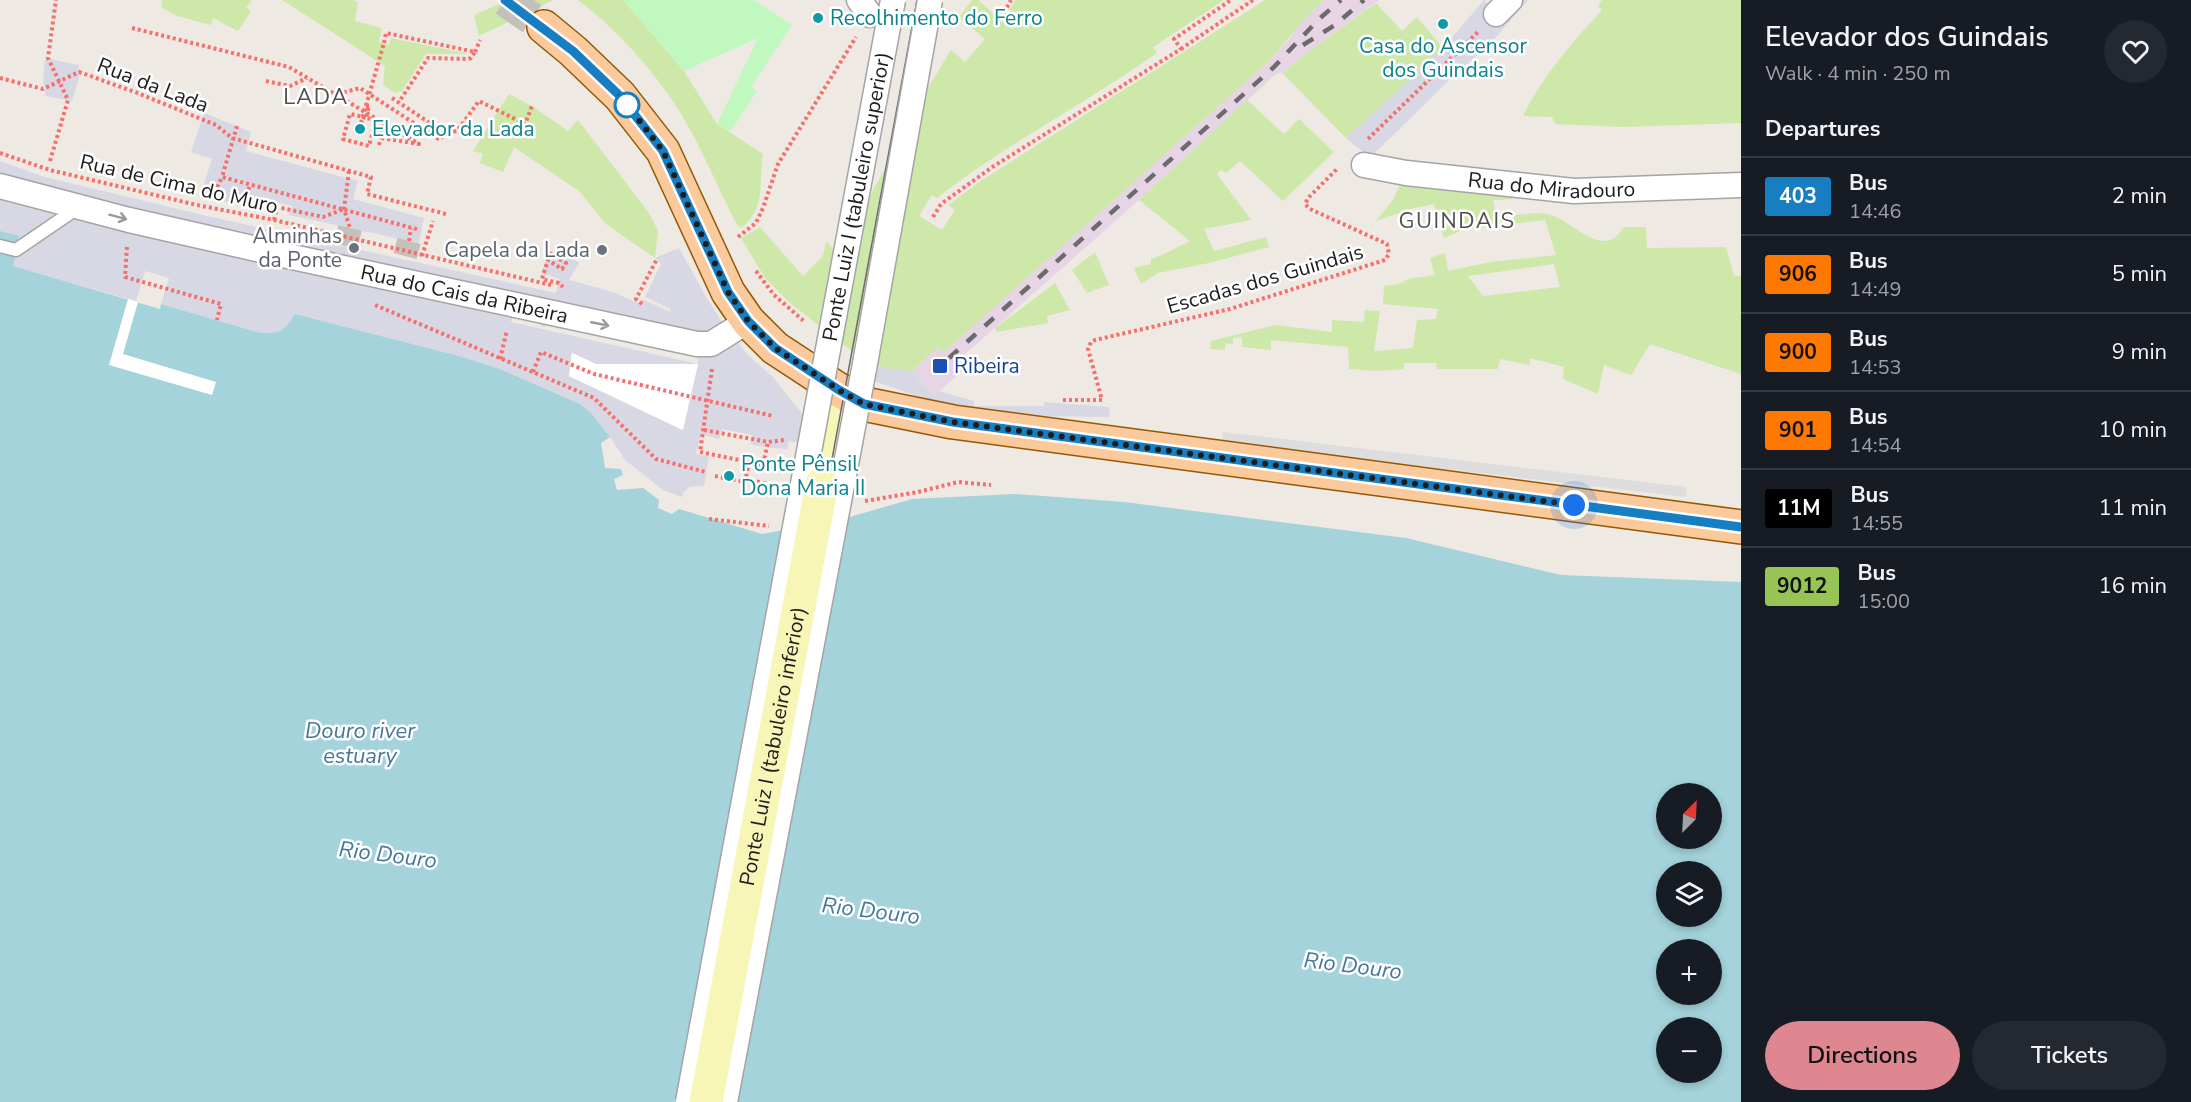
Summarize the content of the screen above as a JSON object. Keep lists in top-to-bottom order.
{
  "streets": {
    "main road": ["Ponte Luiz I (tabuleiro inferior)"],
    "street": ["Rua do Miradouro", "Ponte Luiz I (tabuleiro superior)", "Rua do Cais da Ribeira"],
    "path": ["Rua da Lada", "Rua de Cima do Muro", "Escadas dos Guindais"]
  },
  "one_way": ["Rua do Cais da Ribeira"],
  "districts": ["LADA", "GUINDAIS"],
  "water": ["Douro river estuary", "Rio Douro"],
  "places": {
    "other": [
      "Recolhimento do Ferro",
      "Casa do Ascensor dos Guindais",
      "Elevador da Lada",
      "Alminhas da Ponte",
      "Capela da Lada",
      "Ponte Pênsil Dona Maria II"
    ],
    "transit": ["Ribeira"]
  },
  "lines": ["bus line 403"],
  "north": "top right",
  "page": {
    "heading": [
      ["Elevador dos Guindais", "Walk · 4 min · 250 m"],
      "Departures"
    ],
    "list": [
      {
        "mark": "403",
        "name": "Bus",
        "note": "14:46",
        "value": "2 min"
      },
      {
        "mark": "906",
        "name": "Bus",
        "note": "14:49",
        "value": "5 min"
      },
      {
        "mark": "900",
        "name": "Bus",
        "note": "14:53",
        "value": "9 min"
      },
      {
        "mark": "901",
        "name": "Bus",
        "note": "14:54",
        "value": "10 min"
      },
      {
        "mark": "11M",
        "name": "Bus",
        "note": "14:55",
        "value": "11 min"
      },
      {
        "mark": "9012",
        "name": "Bus",
        "note": "15:00",
        "value": "16 min"
      }
    ],
    "map_buttons": ["+", "−"],
    "buttons": ["Directions", "Tickets"]
  }
}
